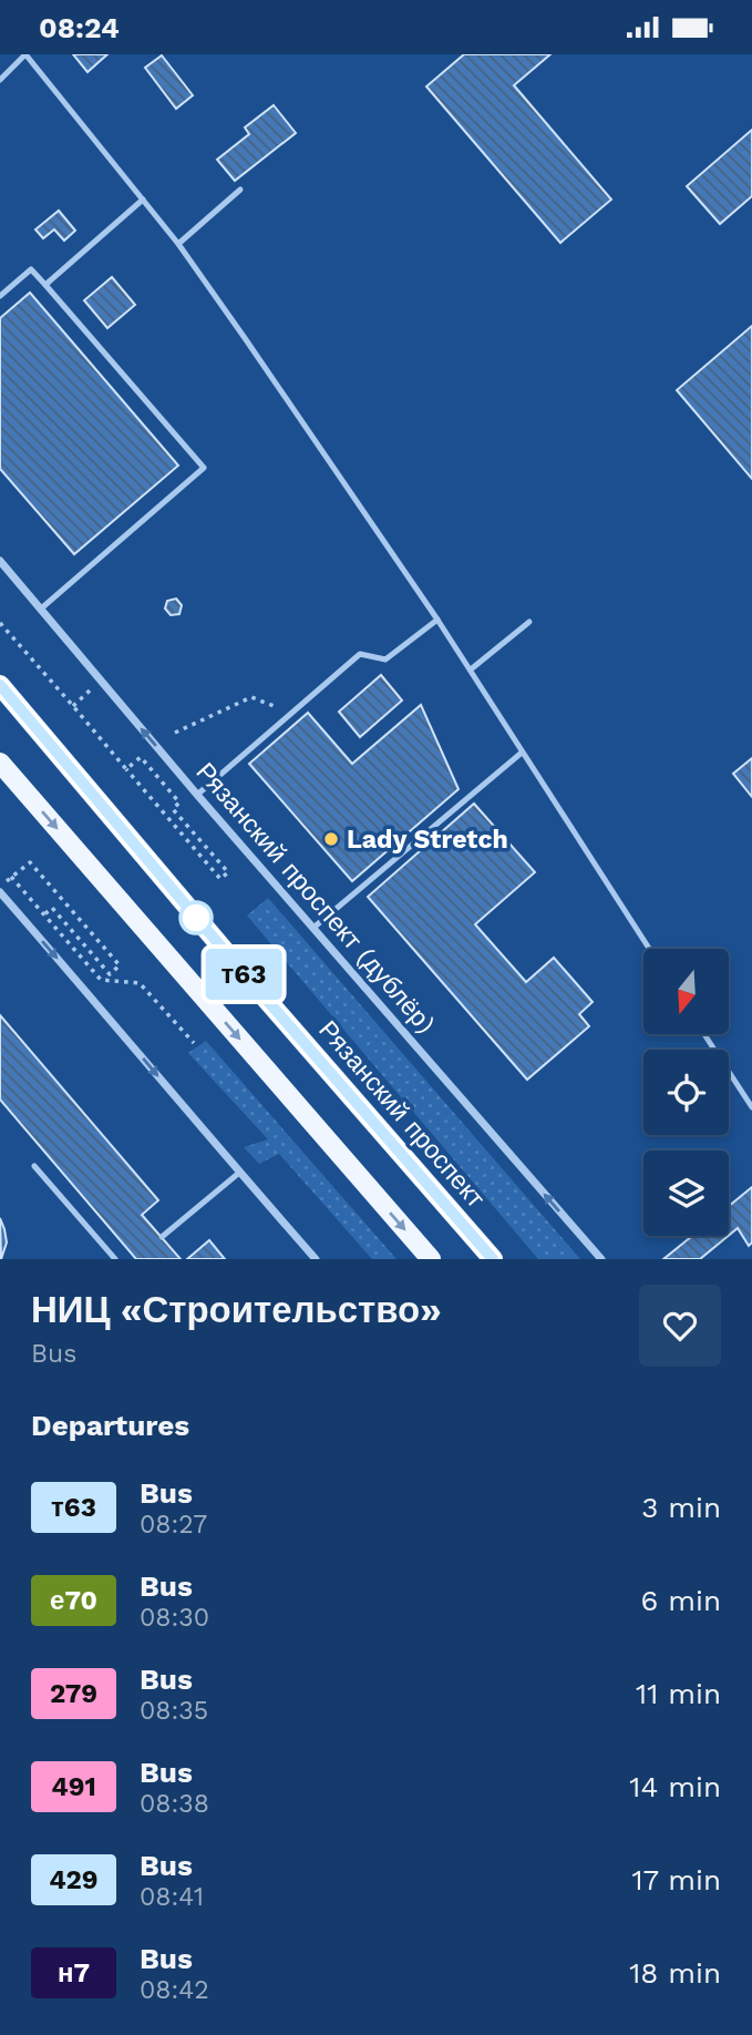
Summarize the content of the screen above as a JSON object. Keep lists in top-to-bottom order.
{
  "streets": {
    "main road": ["Рязанский проспект"],
    "street": ["Рязанский проспект (дублёр)"]
  },
  "one_way": ["Рязанский проспект (дублёр)"],
  "places": ["Lady Stretch"],
  "lines": ["bus line т63"],
  "north": "bottom",
  "page": {
    "status": "08:24",
    "on_map": "т63",
    "heading": [
      ["НИЦ «Строительство»", "Bus"],
      "Departures"
    ],
    "list": [
      {
        "mark": "т63",
        "name": "Bus",
        "note": "08:27",
        "value": "3 min"
      },
      {
        "mark": "е70",
        "name": "Bus",
        "note": "08:30",
        "value": "6 min"
      },
      {
        "mark": "279",
        "name": "Bus",
        "note": "08:35",
        "value": "11 min"
      },
      {
        "mark": "491",
        "name": "Bus",
        "note": "08:38",
        "value": "14 min"
      },
      {
        "mark": "429",
        "name": "Bus",
        "note": "08:41",
        "value": "17 min"
      },
      {
        "mark": "н7",
        "name": "Bus",
        "note": "08:42",
        "value": "18 min"
      }
    ]
  }
}
